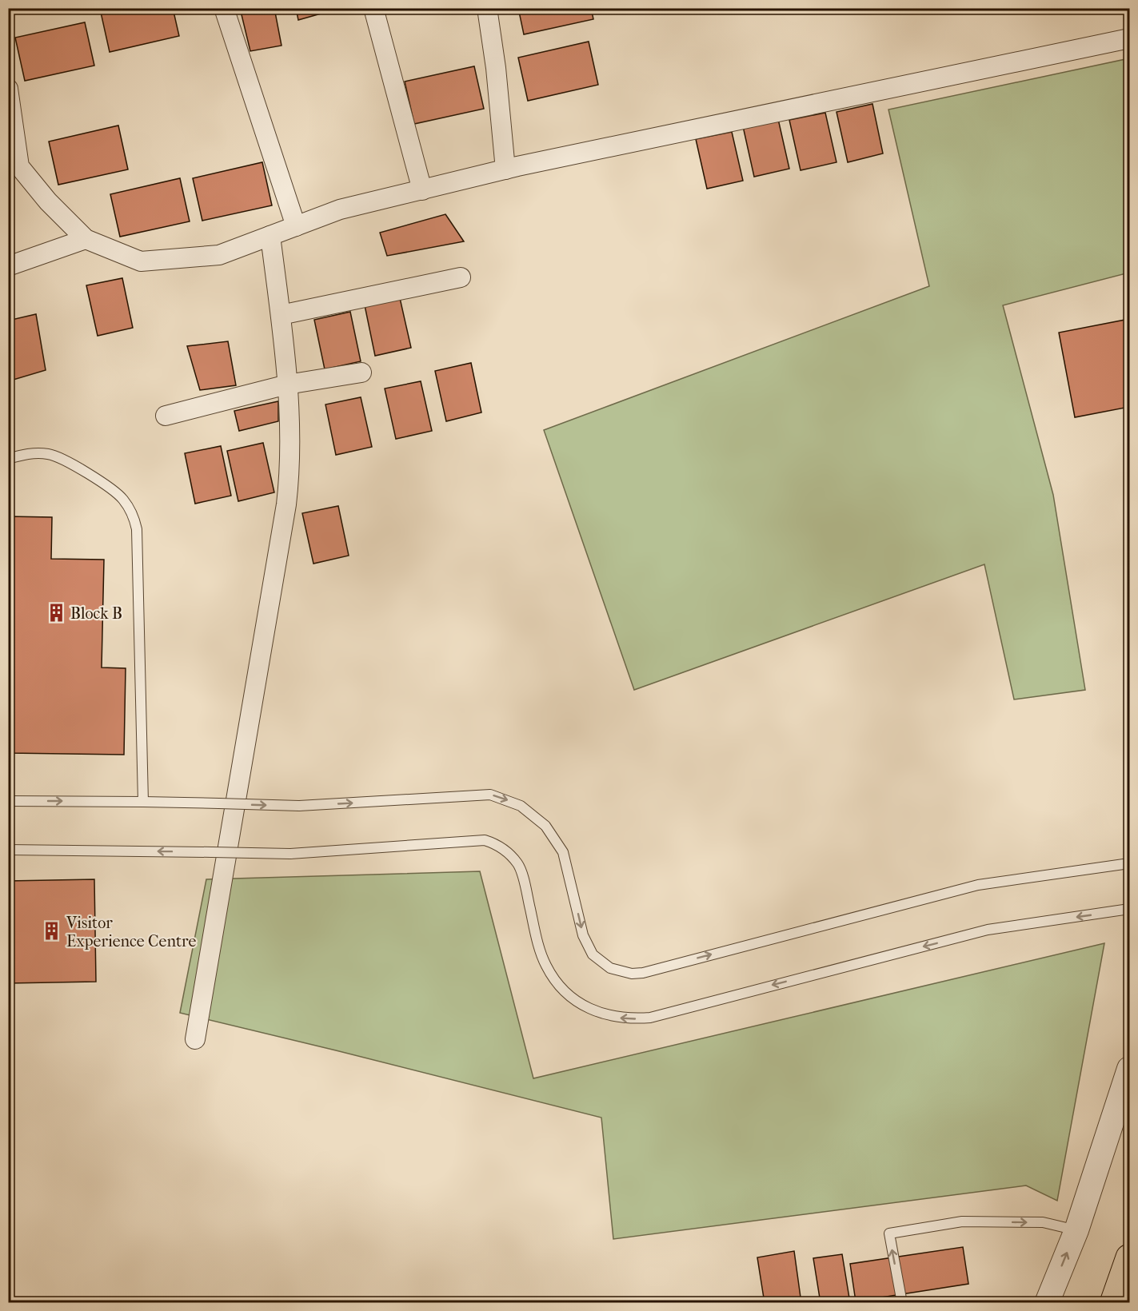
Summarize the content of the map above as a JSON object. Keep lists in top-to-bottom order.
{
  "places": {
    "building": ["Block B", "Visitor Experience Centre"]
  }
}
